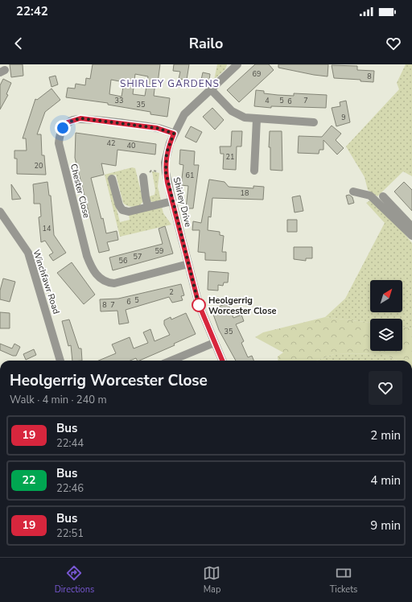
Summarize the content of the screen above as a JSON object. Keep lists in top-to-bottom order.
{
  "streets": {
    "street": ["Chester Close", "Shirley Drive", "Winchfawr Road"]
  },
  "crossings": [
    ["Chester Close", "Shirley Drive"]
  ],
  "districts": ["SHIRLEY GARDENS"],
  "places": ["Heolgerrig Worcester Close"],
  "lines": ["bus line 19"],
  "house_numbers": [
    "69",
    "8",
    "33",
    "4",
    "5",
    "7",
    "6",
    "35",
    "9",
    "42",
    "40",
    "21",
    "20",
    "61",
    "18",
    "14",
    "59",
    "57",
    "56",
    "2",
    "5",
    "6",
    "8",
    "7",
    "35"
  ],
  "north": "top right",
  "page": {
    "status": "22:42",
    "header": "Railo",
    "heading": ["Heolgerrig Worcester Close", "Walk · 4 min · 240 m"],
    "list": [
      {
        "mark": "19",
        "name": "Bus",
        "note": "22:44",
        "value": "2 min"
      },
      {
        "mark": "22",
        "name": "Bus",
        "note": "22:46",
        "value": "4 min"
      },
      {
        "mark": "19",
        "name": "Bus",
        "note": "22:51",
        "value": "9 min"
      }
    ],
    "tabs": ["Directions", "Map", "Tickets"]
  }
}
